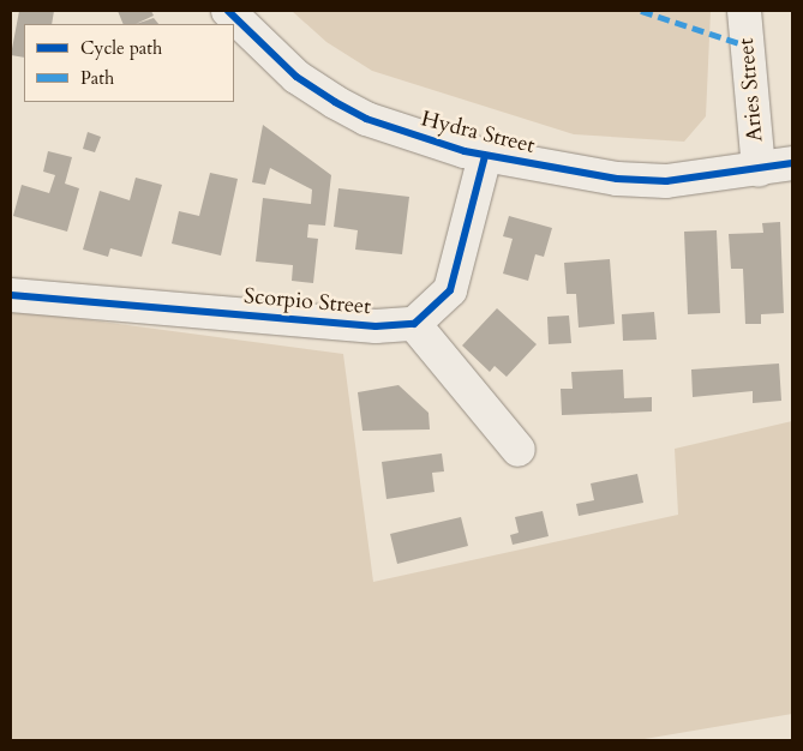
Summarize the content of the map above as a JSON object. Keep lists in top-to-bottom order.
{
  "streets": {
    "street": ["Aries Street", "Hydra Street", "Scorpio Street"]
  },
  "crossings": [
    ["Aries Street", "Hydra Street"]
  ],
  "legend": ["Cycle path", "Path"]
}
